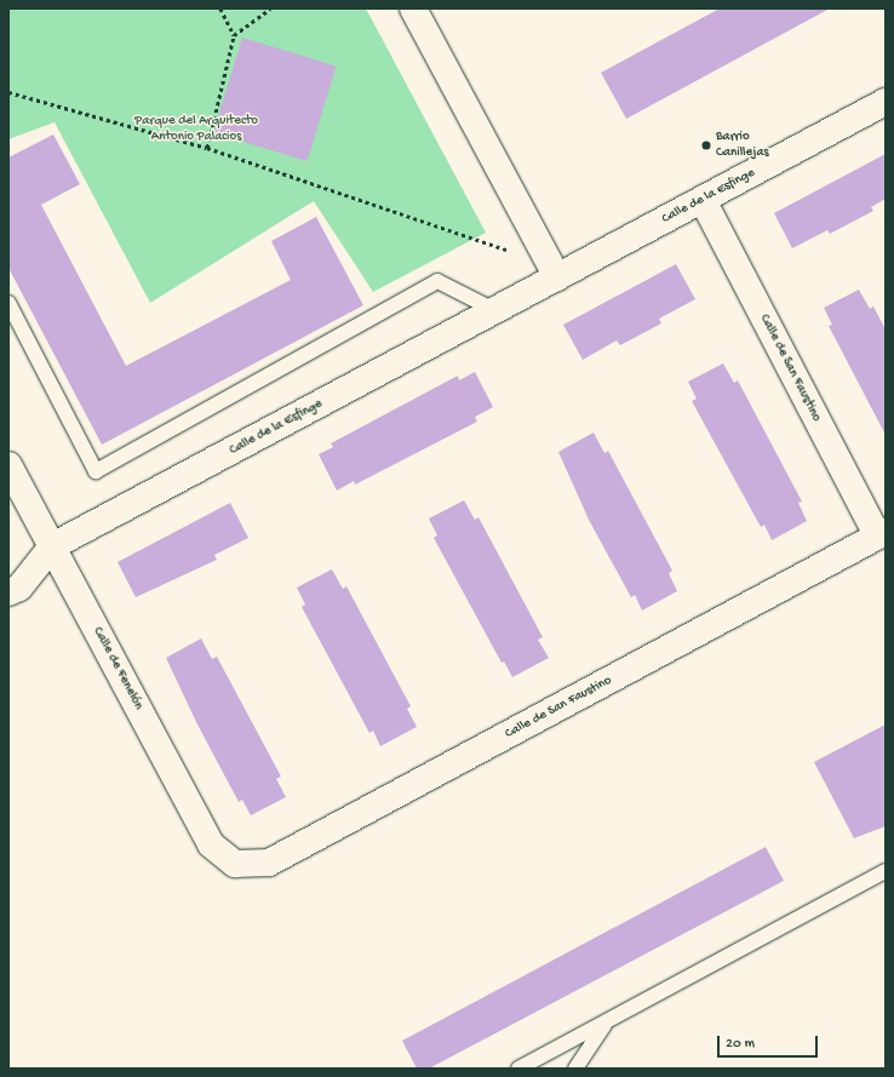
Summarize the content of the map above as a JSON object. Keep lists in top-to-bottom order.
{
  "streets": {
    "street": ["Calle de la Esfinge", "Calle de San Faustino", "Calle de Fenelón"]
  },
  "crossings": [
    ["Calle de la Esfinge", "Calle de San Faustino"],
    ["Calle de la Esfinge", "Calle de Fenelón"],
    ["Calle de San Faustino", "Calle de Fenelón"]
  ],
  "parks": ["Parque del Arquitecto Antonio Palacios"],
  "places": ["Barrio Canillejas"],
  "scale_bar": "20 m"
}
